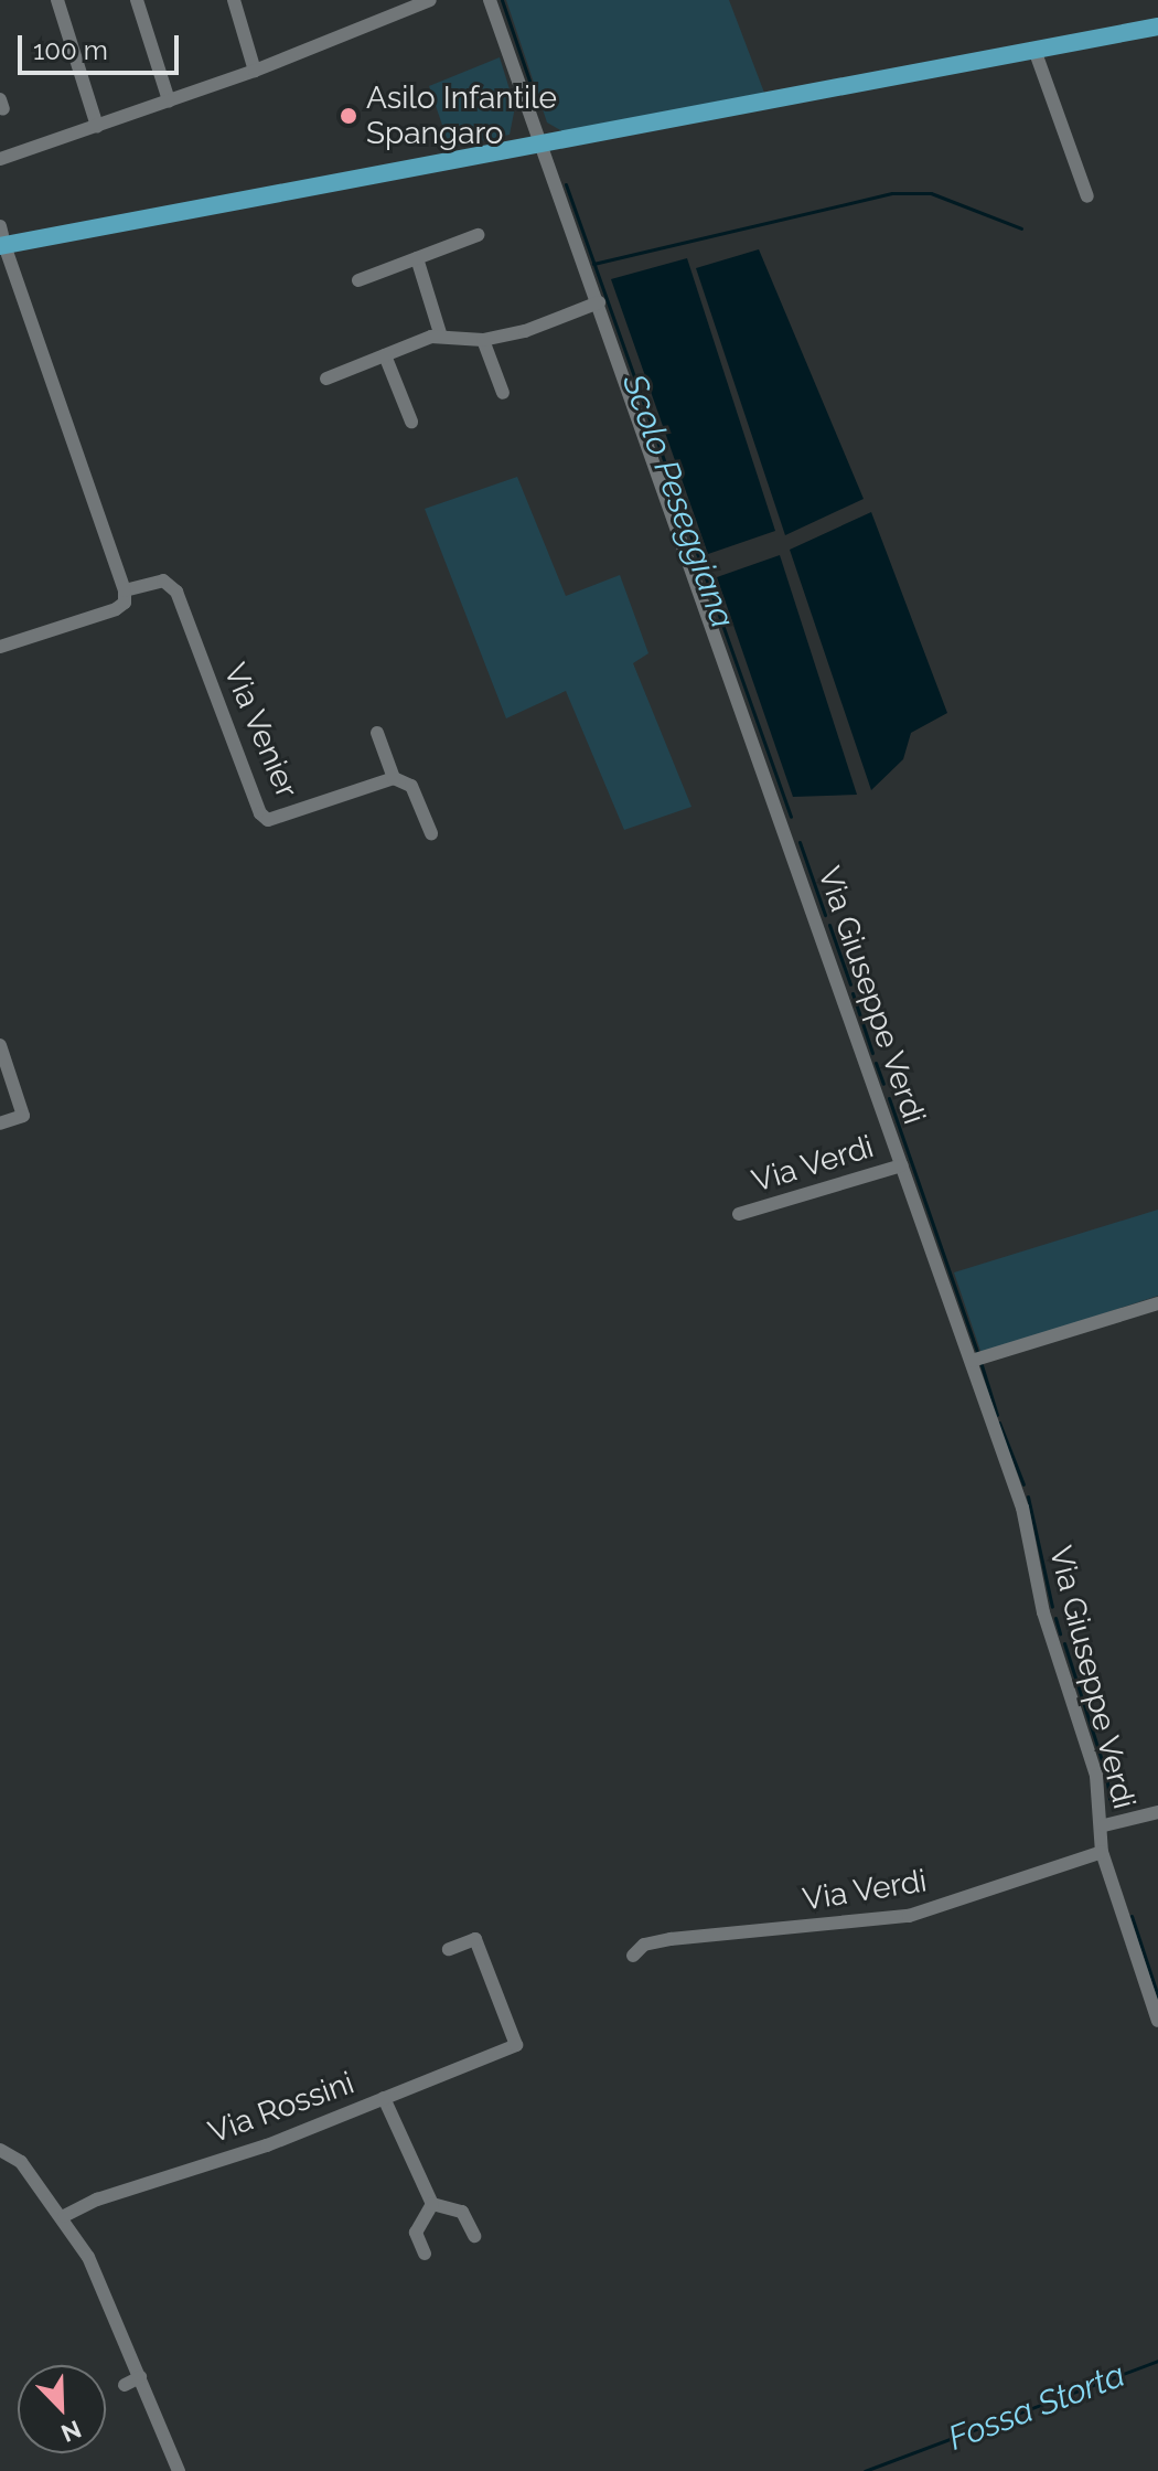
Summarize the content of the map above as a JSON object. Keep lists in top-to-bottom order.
{
  "streets": {
    "street": [
      "Via Venier",
      "Via Giuseppe Verdi",
      "Via Verdi",
      "Via Rossini"
    ]
  },
  "crossings": [
    ["Via Giuseppe Verdi", "Via Verdi"]
  ],
  "water": ["Scolo Peseggiana", "Fossa Storta"],
  "places": ["Asilo Infantile Spangaro"],
  "scale_bar": "100 m",
  "north": "bottom right"
}
